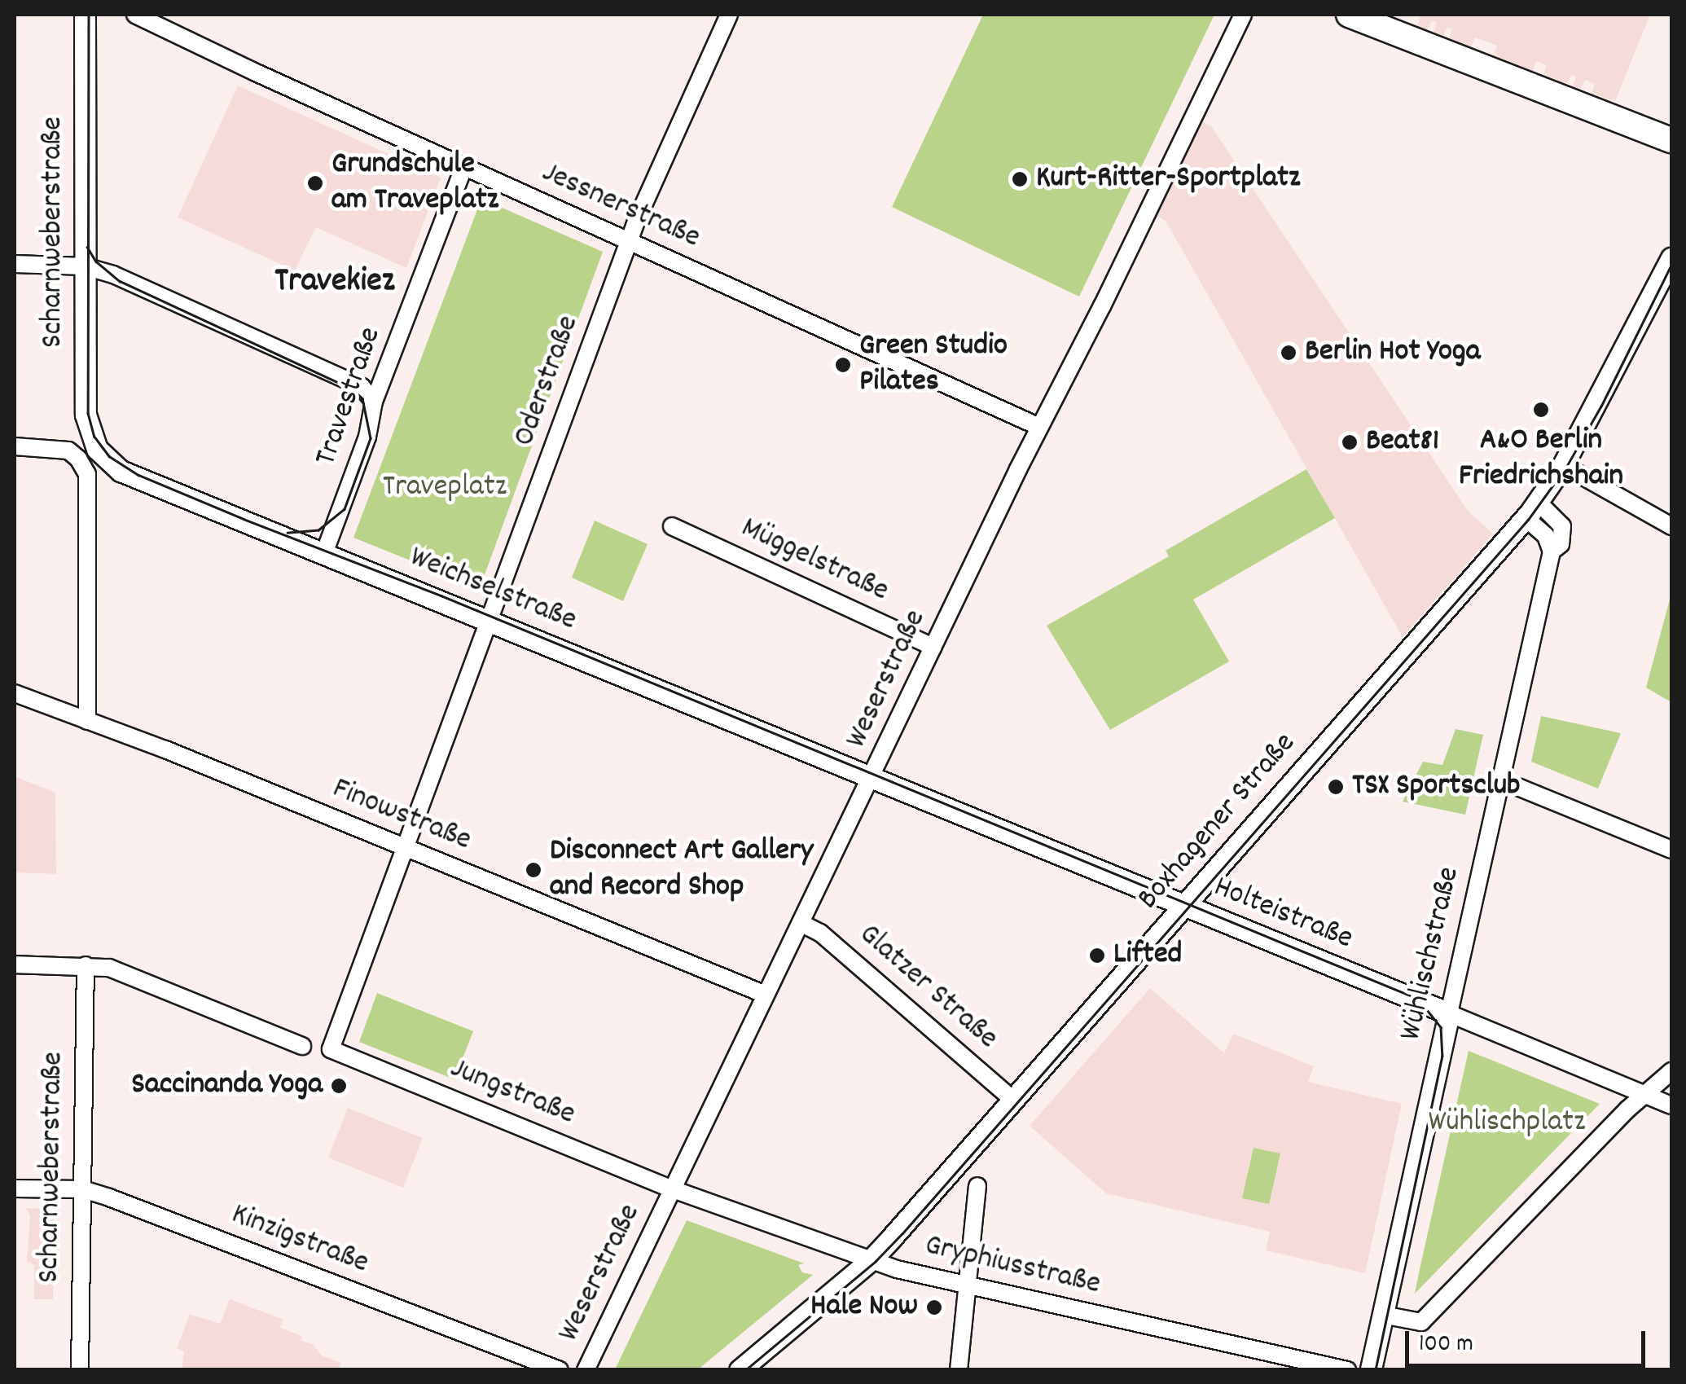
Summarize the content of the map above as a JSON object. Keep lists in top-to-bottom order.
{
  "streets": {
    "street": [
      "Jessnerstraße",
      "Scharnweberstraße",
      "Oderstraße",
      "Travestraße",
      "Müggelstraße",
      "Weichselstraße",
      "Weserstraße",
      "Finowstraße",
      "Boxhagener Straße",
      "Holteistraße",
      "Wühlischstraße",
      "Glatzer Straße",
      "Jungstraße",
      "Kinzigstraße",
      "Gryphiusstraße"
    ]
  },
  "crossings": [
    ["Jessnerstraße", "Oderstraße"],
    ["Jessnerstraße", "Travestraße"],
    ["Jessnerstraße", "Weserstraße"],
    ["Scharnweberstraße", "Weichselstraße"],
    ["Scharnweberstraße", "Finowstraße"],
    ["Scharnweberstraße", "Kinzigstraße"],
    ["Oderstraße", "Weichselstraße"],
    ["Oderstraße", "Finowstraße"],
    ["Oderstraße", "Jungstraße"],
    ["Travestraße", "Weichselstraße"],
    ["Müggelstraße", "Weserstraße"],
    ["Weichselstraße", "Weserstraße"],
    ["Weichselstraße", "Holteistraße"],
    ["Weserstraße", "Finowstraße"],
    ["Weserstraße", "Holteistraße"],
    ["Weserstraße", "Glatzer Straße"],
    ["Weserstraße", "Jungstraße"],
    ["Weserstraße", "Gryphiusstraße"],
    ["Boxhagener Straße", "Holteistraße"],
    ["Boxhagener Straße", "Wühlischstraße"],
    ["Boxhagener Straße", "Glatzer Straße"],
    ["Boxhagener Straße", "Gryphiusstraße"],
    ["Holteistraße", "Wühlischstraße"],
    ["Jungstraße", "Gryphiusstraße"]
  ],
  "districts": ["Travekiez"],
  "parks": ["Traveplatz", "Wühlischplatz"],
  "places": [
    "Kurt-Ritter-Sportplatz",
    "Grundschule am Traveplatz",
    "Berlin Hot Yoga",
    "Green Studio Pilates",
    "A&O Berlin Friedrichshain",
    "Beat81",
    "TSX Sportsclub",
    "Disconnect Art Gallery and Record Shop",
    "Lifted",
    "Saccinanda Yoga",
    "Hale Now"
  ],
  "scale_bar": "100 m"
}
